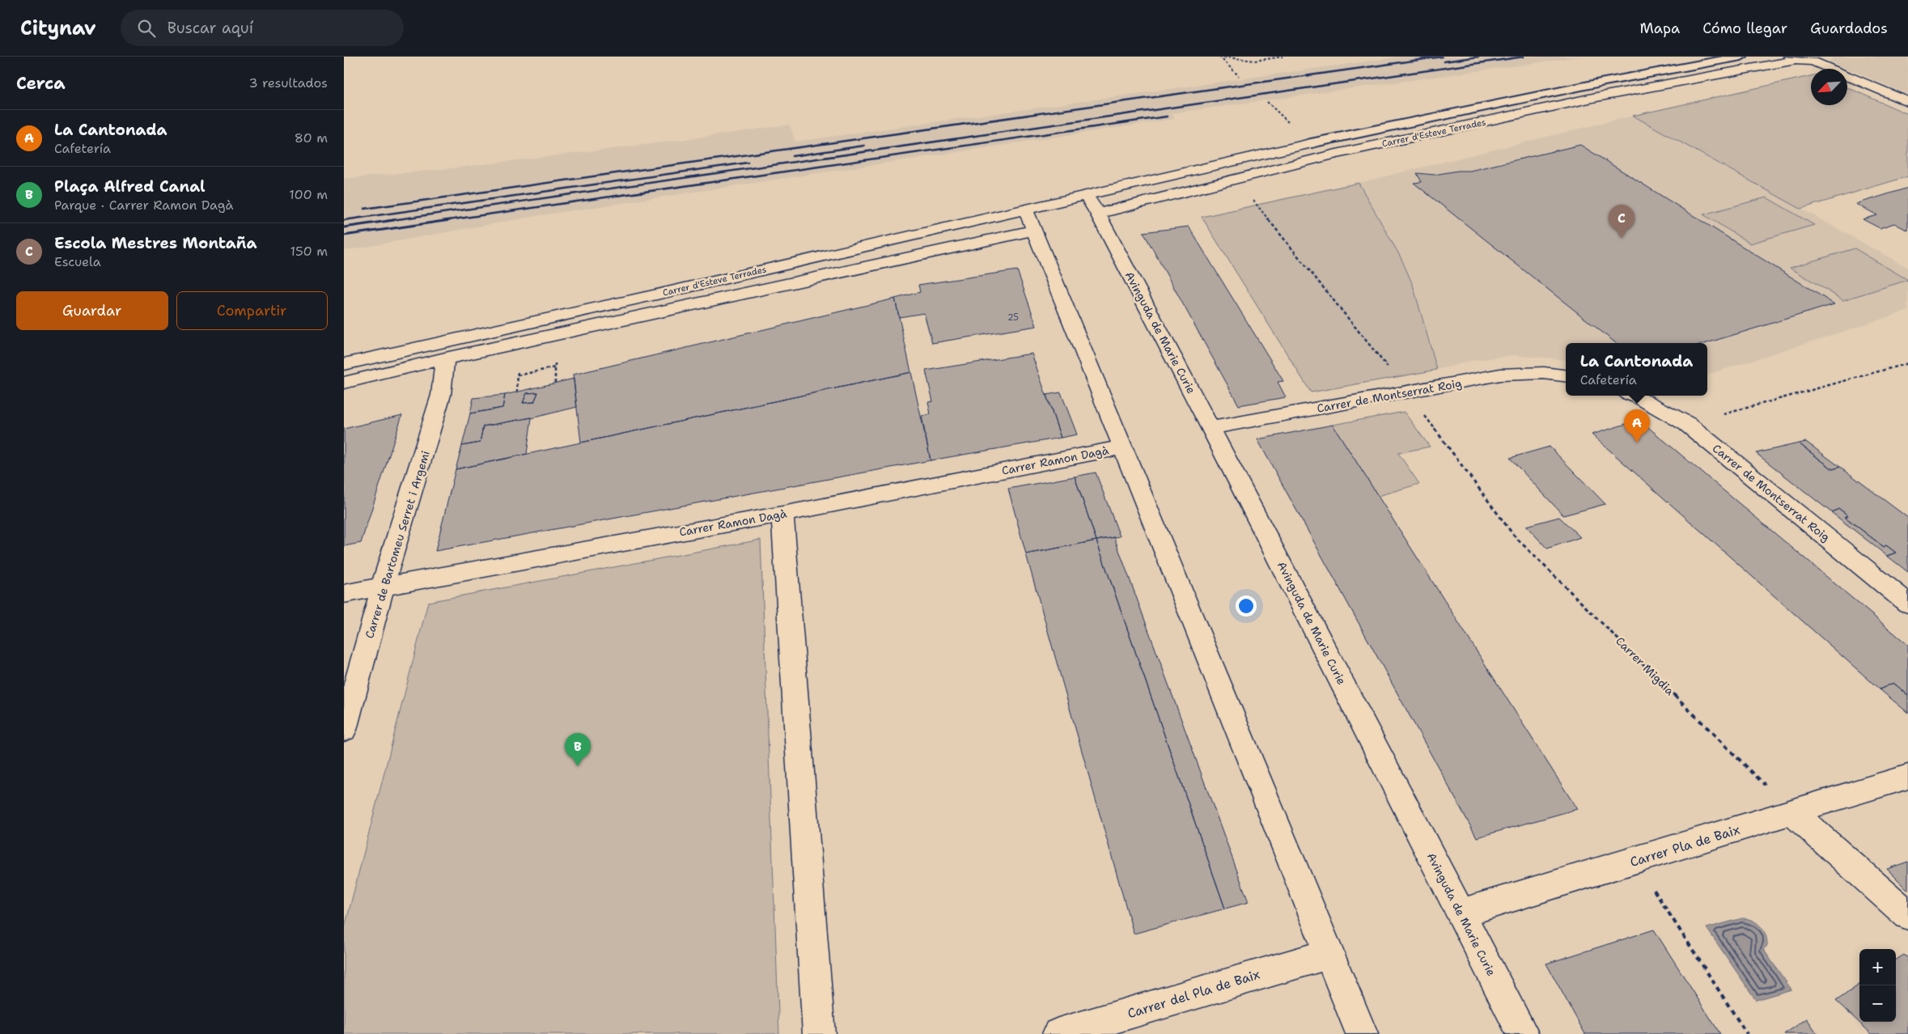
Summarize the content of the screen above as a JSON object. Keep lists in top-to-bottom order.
{
  "streets": {
    "street": [
      "Carrer d'Esteve Terrades",
      "Avinguda de Marie Curie",
      "Carrer de Montserrat Roig",
      "Carrer Ramon Dagà",
      "Carrer de Bartomeu Serret i Argemi",
      "Carrer Pla de Baix",
      "Carrer del Pla de Baix"
    ],
    "path": ["Carrer Migdia"]
  },
  "crossings": [
    ["Carrer d'Esteve Terrades", "Avinguda de Marie Curie"],
    ["Carrer d'Esteve Terrades", "Carrer de Bartomeu Serret i Argemi"],
    ["Carrer d'Esteve Terrades", "Carrer Migdia"],
    ["Avinguda de Marie Curie", "Carrer de Montserrat Roig"],
    ["Avinguda de Marie Curie", "Carrer Pla de Baix"],
    ["Carrer de Montserrat Roig", "Carrer Migdia"],
    ["Carrer Ramon Dagà", "Carrer de Bartomeu Serret i Argemi"],
    ["Carrer Migdia", "Carrer Pla de Baix"]
  ],
  "house_numbers": ["25"],
  "north": "bottom left",
  "page": {
    "header": "Citynav",
    "search": "Buscar aquí",
    "nav": ["Mapa", "Cómo llegar", "Guardados"],
    "heading": ["Cerca", "3 resultados"],
    "list": [
      {
        "mark": "A",
        "name": "La Cantonada",
        "note": "Cafetería",
        "value": "80 m"
      },
      {
        "mark": "B",
        "name": "Plaça Alfred Canal",
        "note": "Parque · Carrer Ramon Dagà",
        "value": "100 m"
      },
      {
        "mark": "C",
        "name": "Escola Mestres Montaña",
        "note": "Escuela",
        "value": "150 m"
      }
    ],
    "pins": ["C", "A", "B"],
    "buttons": ["Guardar", "Compartir"],
    "popup": ["La Cantonada", "Cafetería"],
    "map_buttons": ["+", "−"]
  }
}
